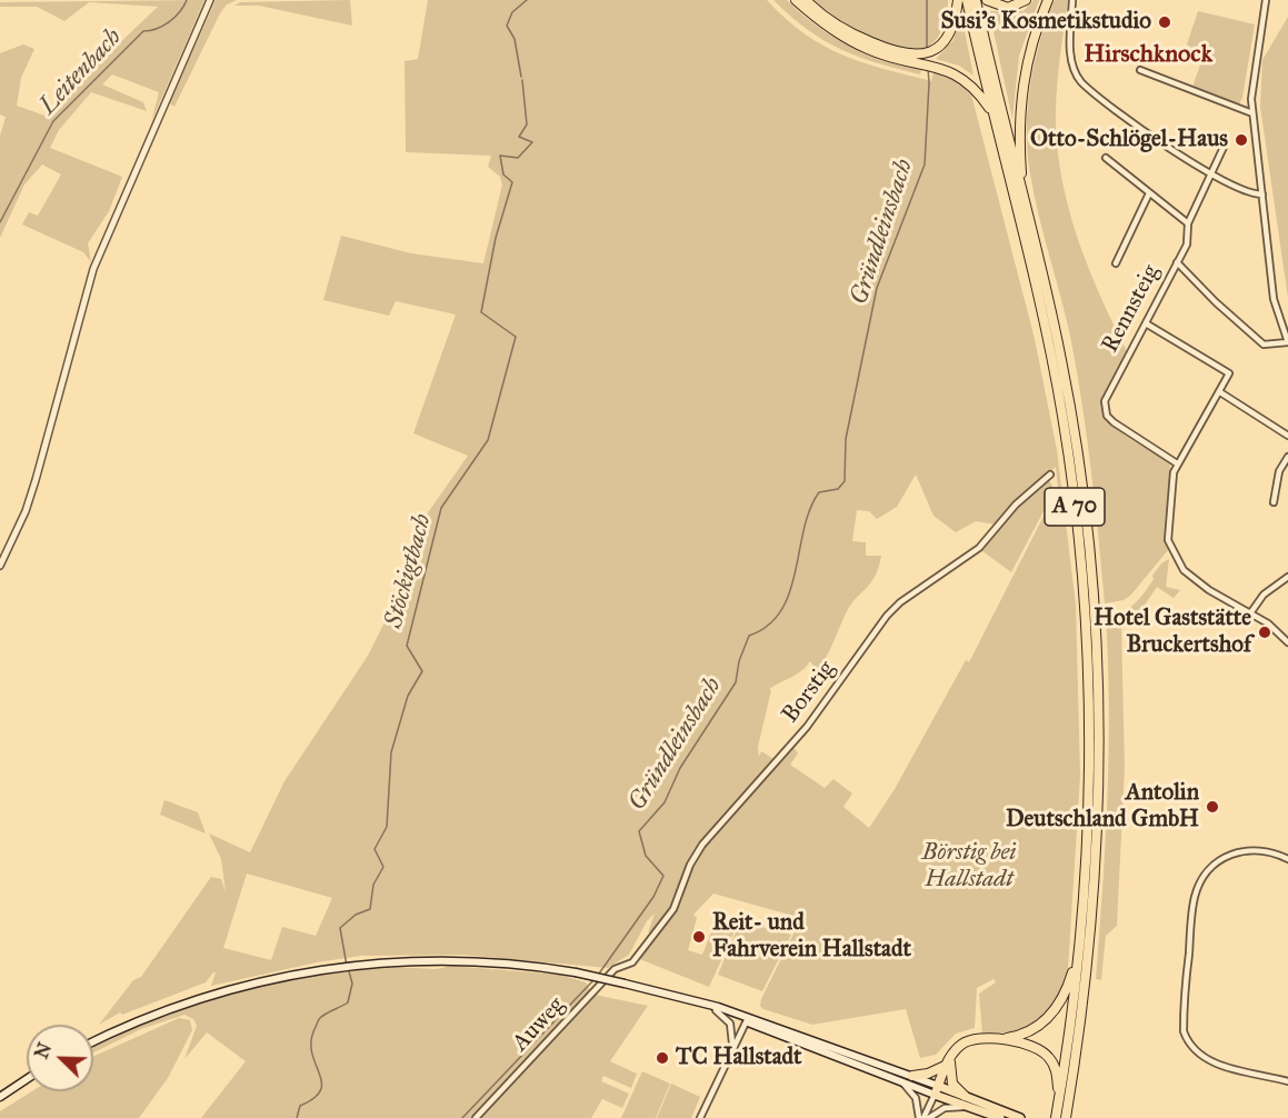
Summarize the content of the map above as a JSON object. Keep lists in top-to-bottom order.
{
  "streets": {
    "highway": ["A 70"],
    "street": ["Rennsteig", "Borstig", "Auweg"]
  },
  "crossings": [
    ["Borstig", "Auweg"]
  ],
  "districts": ["Hirschknock"],
  "water": ["Leitenbach", "Gründleinsbach", "Stöckigtbach"],
  "parks": ["Börstig bei Hallstadt"],
  "places": [
    "Susi's Kosmetikstudio",
    "Otto-Schlögel-Haus",
    "Hotel Gaststätte Bruckertshof",
    "Antolin Deutschland GmbH",
    "Reit- und Fahrverein Hallstadt",
    "TC Hallstadt"
  ],
  "north": "top left"
}
